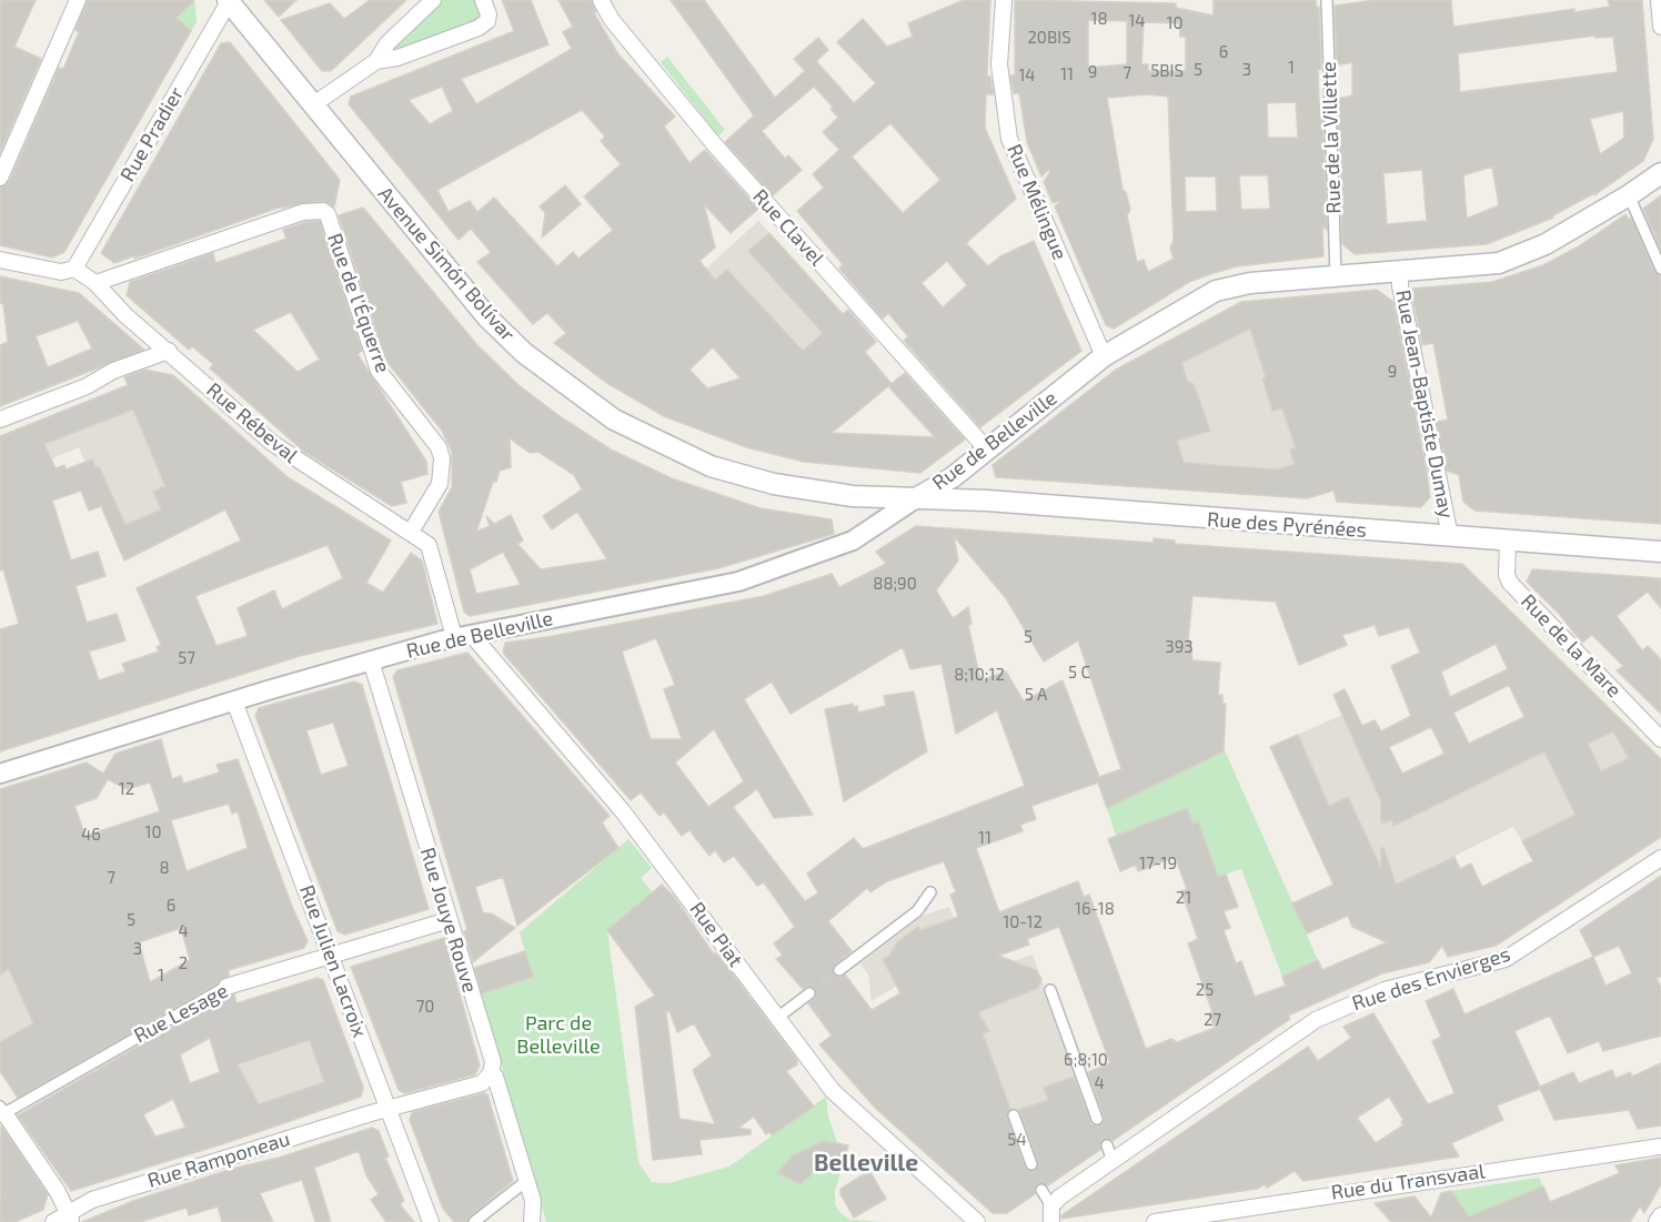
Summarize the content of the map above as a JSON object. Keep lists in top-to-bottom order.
{
  "streets": {
    "main road": ["Avenue Simón Bolívar", "Rue de Belleville", "Rue des Pyrénées"],
    "street": [
      "Rue Pradier",
      "Rue de la Villette",
      "Rue Mélingue",
      "Rue Clavel",
      "Rue de l'Équerre",
      "Rue Jean-Baptiste Dumay",
      "Rue Rébeval",
      "Rue de la Mare",
      "Rue Jouye Rouve",
      "Rue Piat",
      "Rue Julien Lacroix",
      "Rue des Envierges",
      "Rue Lesage",
      "Rue Ramponeau",
      "Rue du Transvaal"
    ]
  },
  "crossings": [
    ["Rue Pradier", "Avenue Simón Bolívar"],
    ["Rue Pradier", "Rue Rébeval"],
    ["Rue de la Villette", "Rue de Belleville"],
    ["Rue Mélingue", "Rue de Belleville"],
    ["Rue Clavel", "Rue de Belleville"],
    ["Avenue Simón Bolívar", "Rue de Belleville"],
    ["Avenue Simón Bolívar", "Rue des Pyrénées"],
    ["Rue de l'Équerre", "Rue Rébeval"],
    ["Rue Jean-Baptiste Dumay", "Rue de Belleville"],
    ["Rue Jean-Baptiste Dumay", "Rue des Pyrénées"],
    ["Rue Rébeval", "Rue de Belleville"],
    ["Rue Rébeval", "Rue Piat"],
    ["Rue de Belleville", "Rue des Pyrénées"],
    ["Rue de Belleville", "Rue Jouye Rouve"],
    ["Rue de Belleville", "Rue Piat"],
    ["Rue de Belleville", "Rue Julien Lacroix"],
    ["Rue des Pyrénées", "Rue de la Mare"],
    ["Rue Jouye Rouve", "Rue Lesage"],
    ["Rue Julien Lacroix", "Rue Lesage"],
    ["Rue Julien Lacroix", "Rue Ramponeau"]
  ],
  "districts": ["Belleville"],
  "parks": ["Parc de Belleville"],
  "house_numbers": [
    "18",
    "14",
    "10",
    "20BIS",
    "6",
    "1",
    "5",
    "3",
    "5BIS",
    "9",
    "7",
    "11",
    "14",
    "9",
    "88;90",
    "5",
    "393",
    "57",
    "5 C",
    "8;10;12",
    "5 A",
    "12",
    "10",
    "46",
    "11",
    "17-19",
    "8",
    "7",
    "21",
    "6",
    "16-18",
    "5",
    "10-12",
    "4",
    "3",
    "2",
    "1",
    "25",
    "70",
    "27",
    "6;8;10",
    "4",
    "54"
  ]
}
